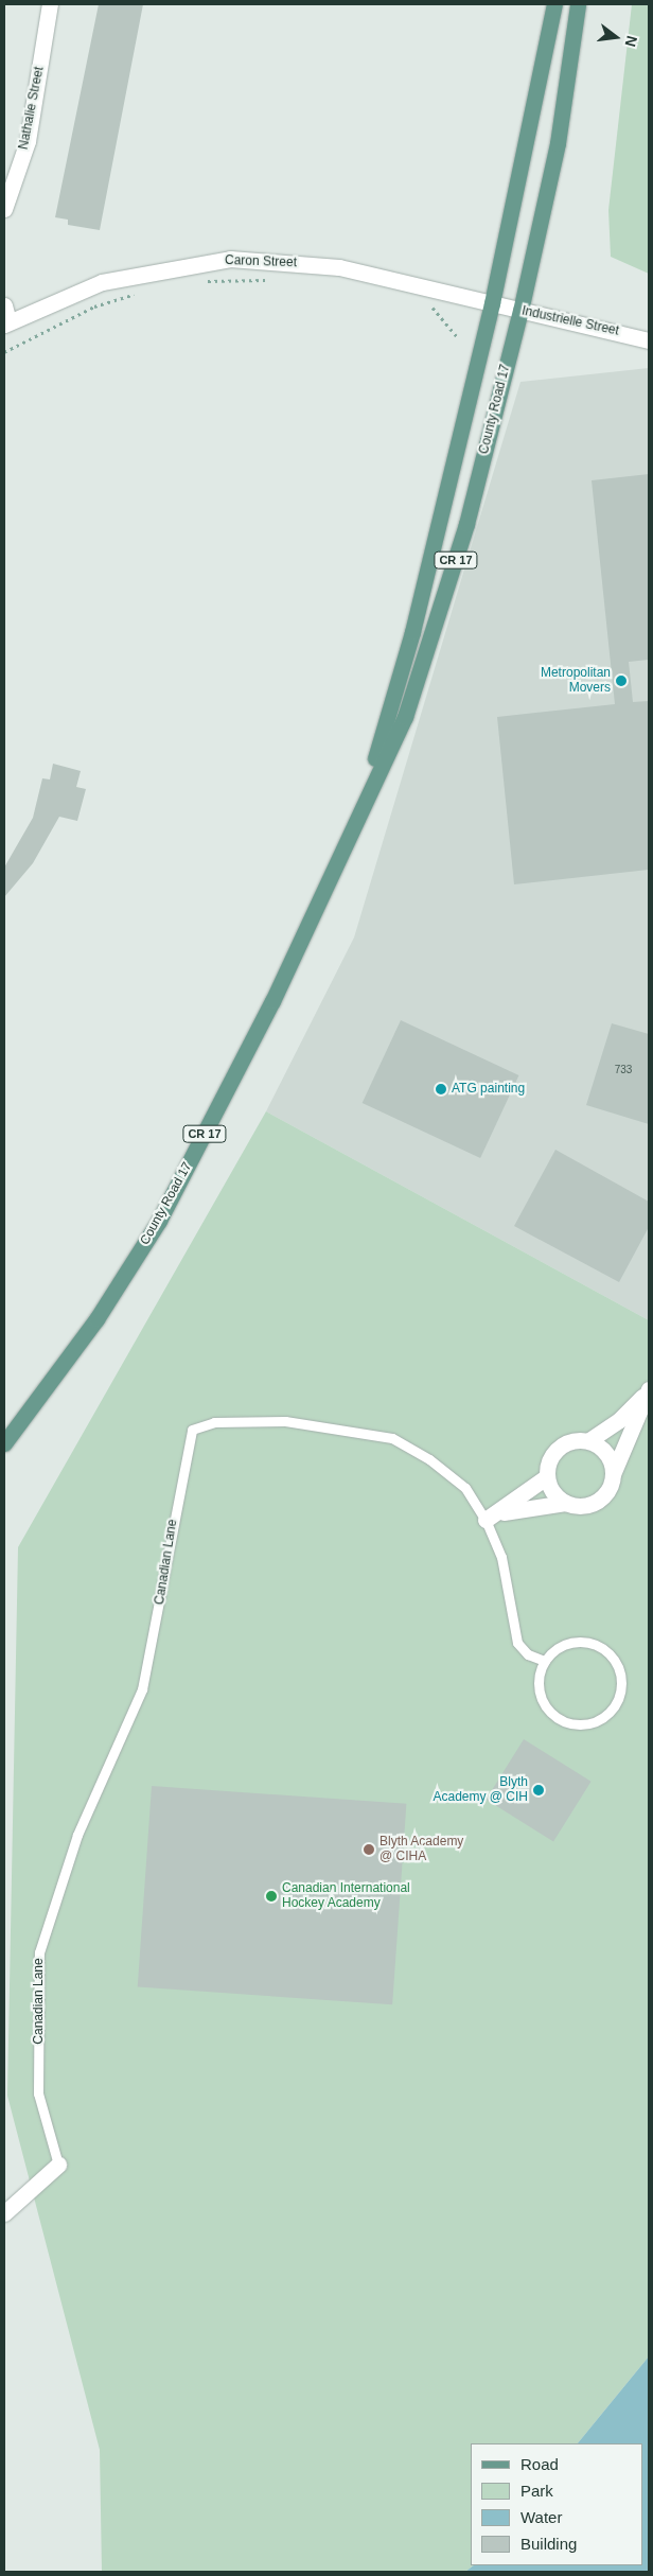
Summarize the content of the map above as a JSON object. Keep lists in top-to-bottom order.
{
  "streets": {
    "main road": ["County Road 17", "CR 17"],
    "street": ["Nathalie Street", "Caron Street", "Industrielle Street"],
    "lane": ["Canadian Lane"]
  },
  "crossings": [
    ["Caron Street", "Industrielle Street"],
    ["Caron Street", "County Road 17"],
    ["Industrielle Street", "County Road 17"]
  ],
  "places": [
    "Metropolitan Movers",
    "ATG painting",
    "Blyth Academy @ CIH",
    "Blyth Academy @ CIHA",
    "Canadian International Hockey Academy"
  ],
  "house_numbers": ["733"],
  "legend": [
    "Road",
    "Park",
    "Water",
    "Building"
  ],
  "north": "right"
}
